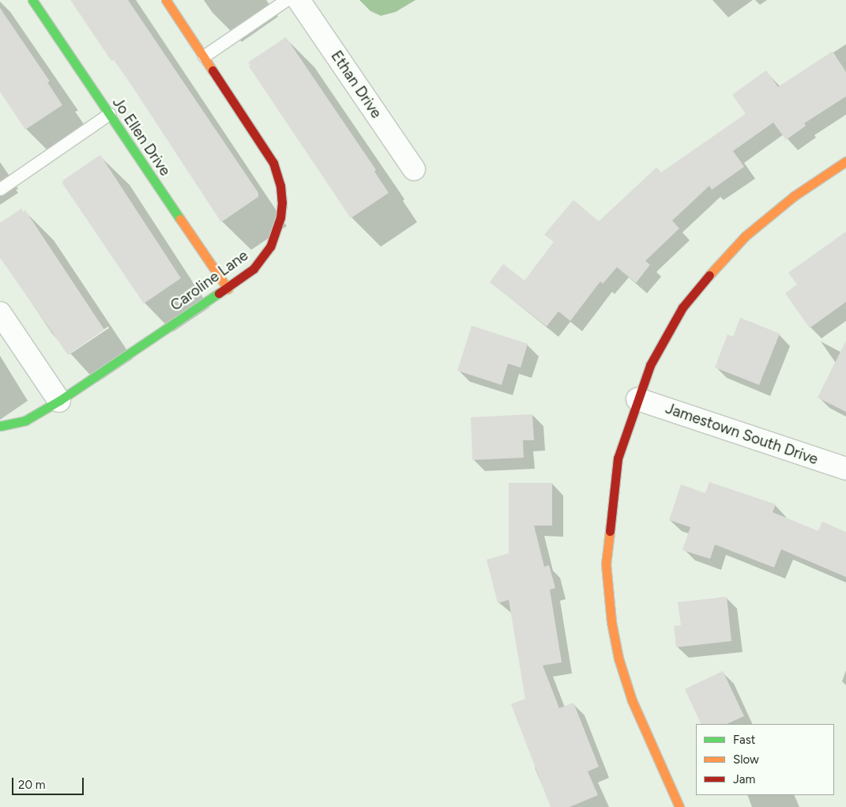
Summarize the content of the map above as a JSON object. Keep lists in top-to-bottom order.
{
  "streets": {
    "street": [
      "Ethan Drive",
      "Jo Ellen Drive",
      "Caroline Lane",
      "Jamestown South Drive"
    ]
  },
  "crossings": [
    ["Jo Ellen Drive", "Caroline Lane"]
  ],
  "legend": ["Fast", "Slow", "Jam"],
  "scale_bar": "20 m"
}
